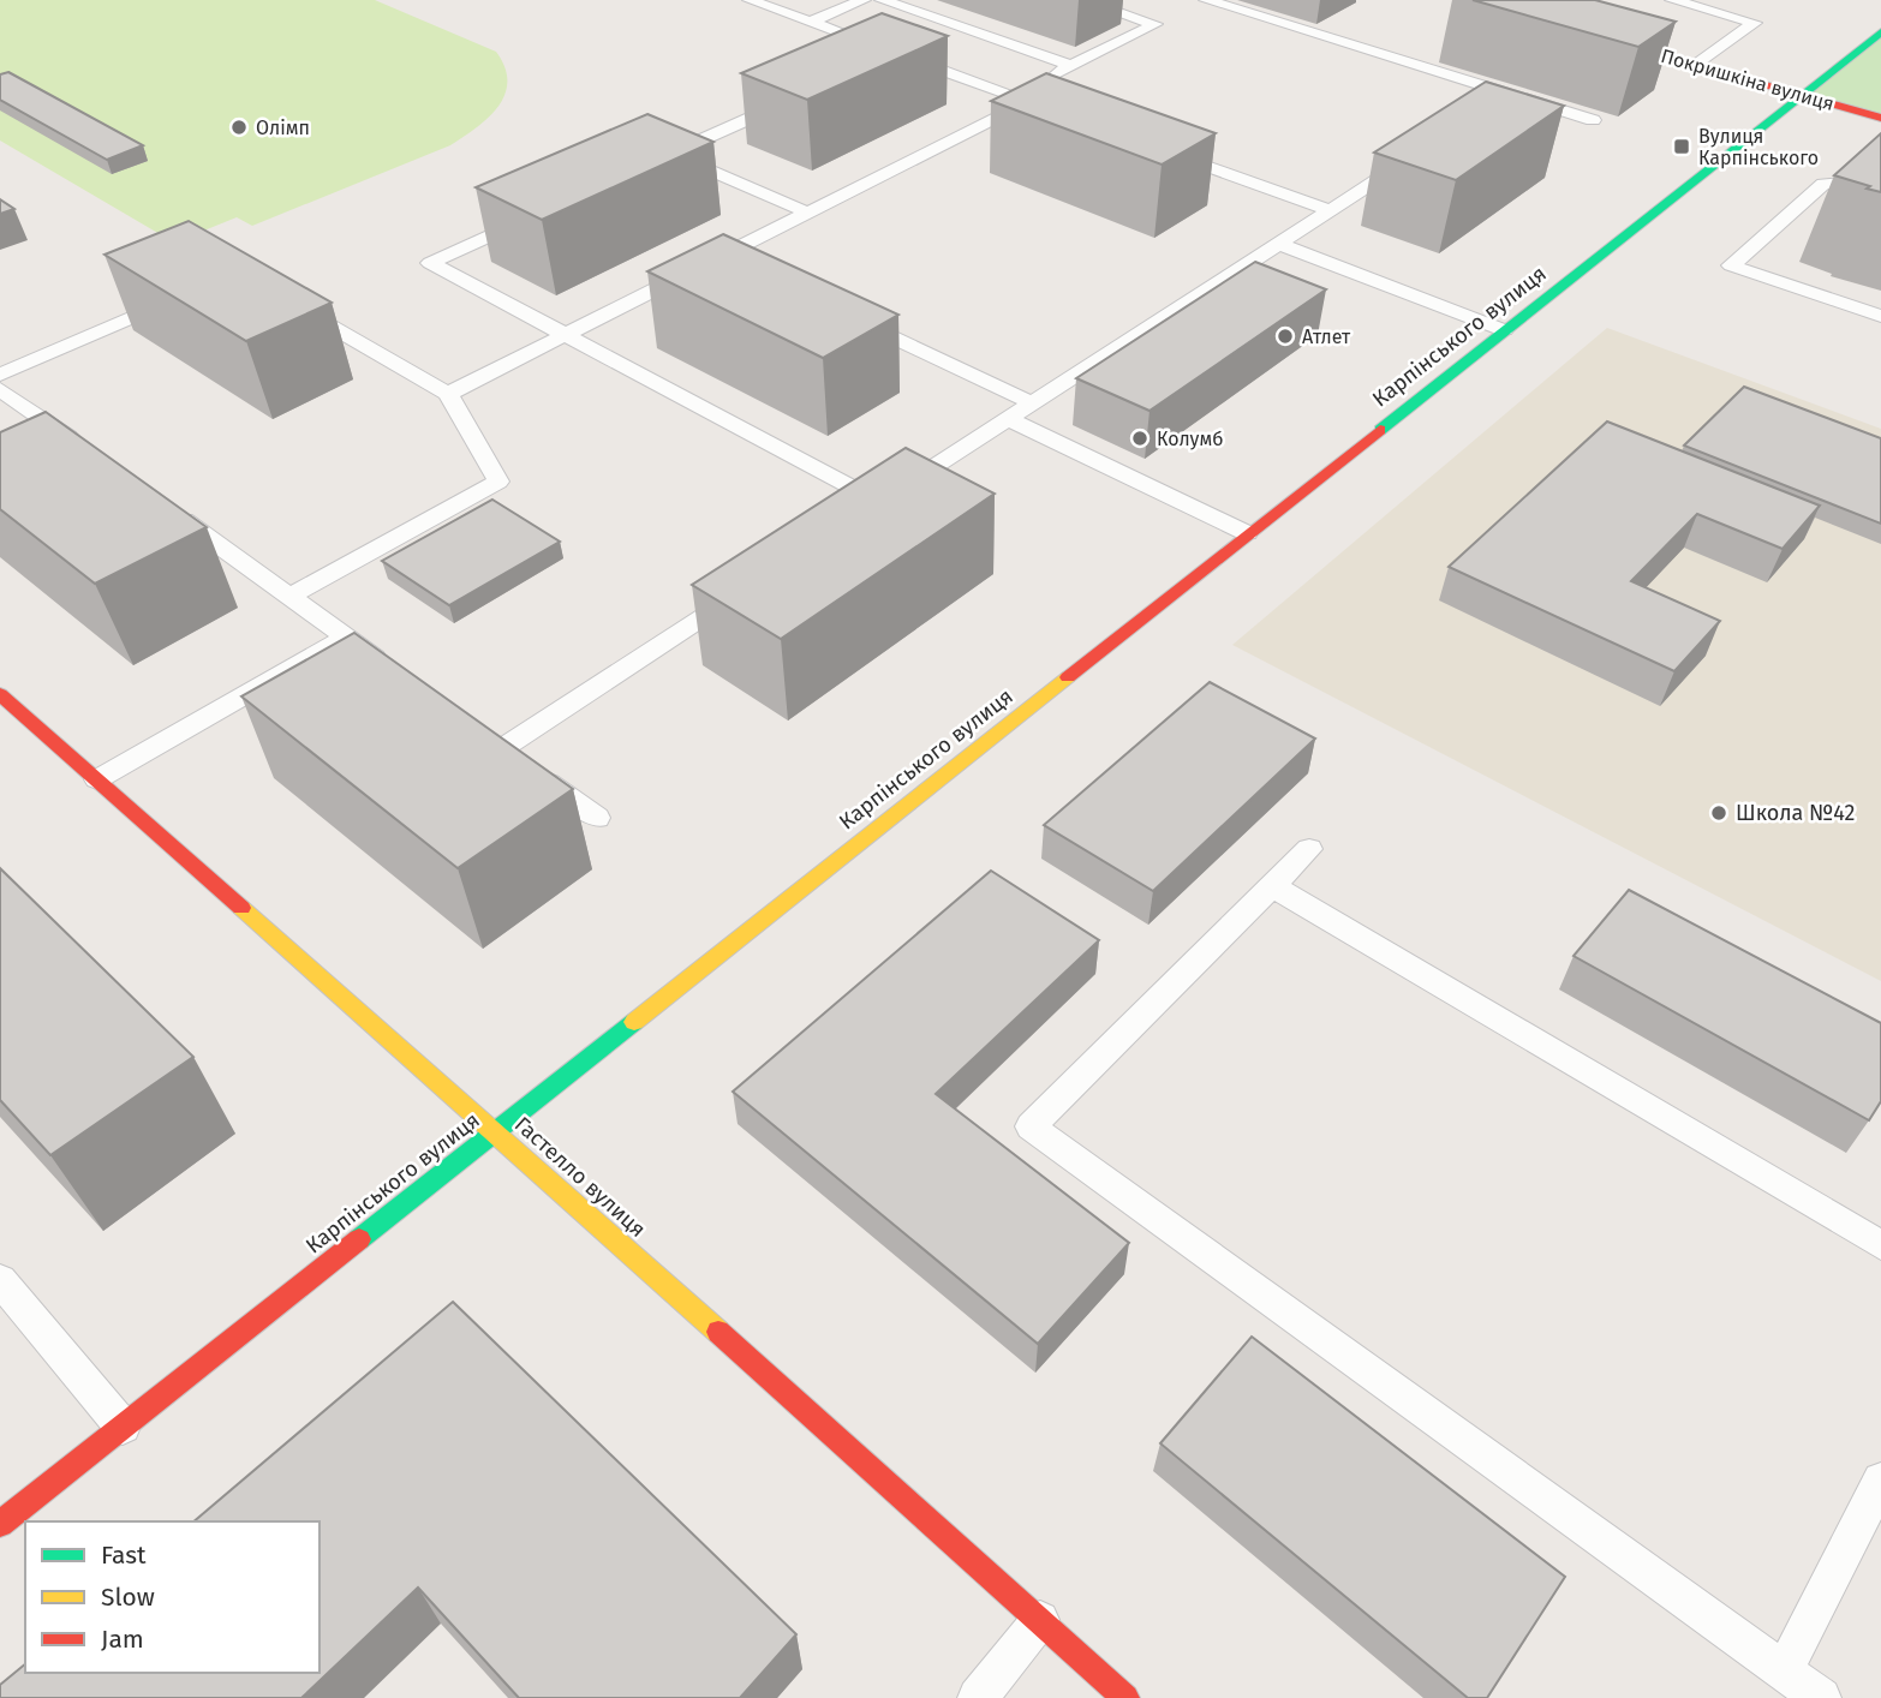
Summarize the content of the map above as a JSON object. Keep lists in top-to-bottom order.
{
  "streets": {
    "street": ["Покришкіна вулиця", "Карпінського вулиця", "Гастелло вулиця"]
  },
  "crossings": [
    ["Покришкіна вулиця", "Карпінського вулиця"],
    ["Карпінського вулиця", "Гастелло вулиця"]
  ],
  "places": {
    "other": [
      "Олімп",
      "Атлет",
      "Колумб",
      "Школа №42"
    ],
    "transit": ["Вулиця Карпінського"]
  },
  "legend": ["Fast", "Slow", "Jam"]
}
